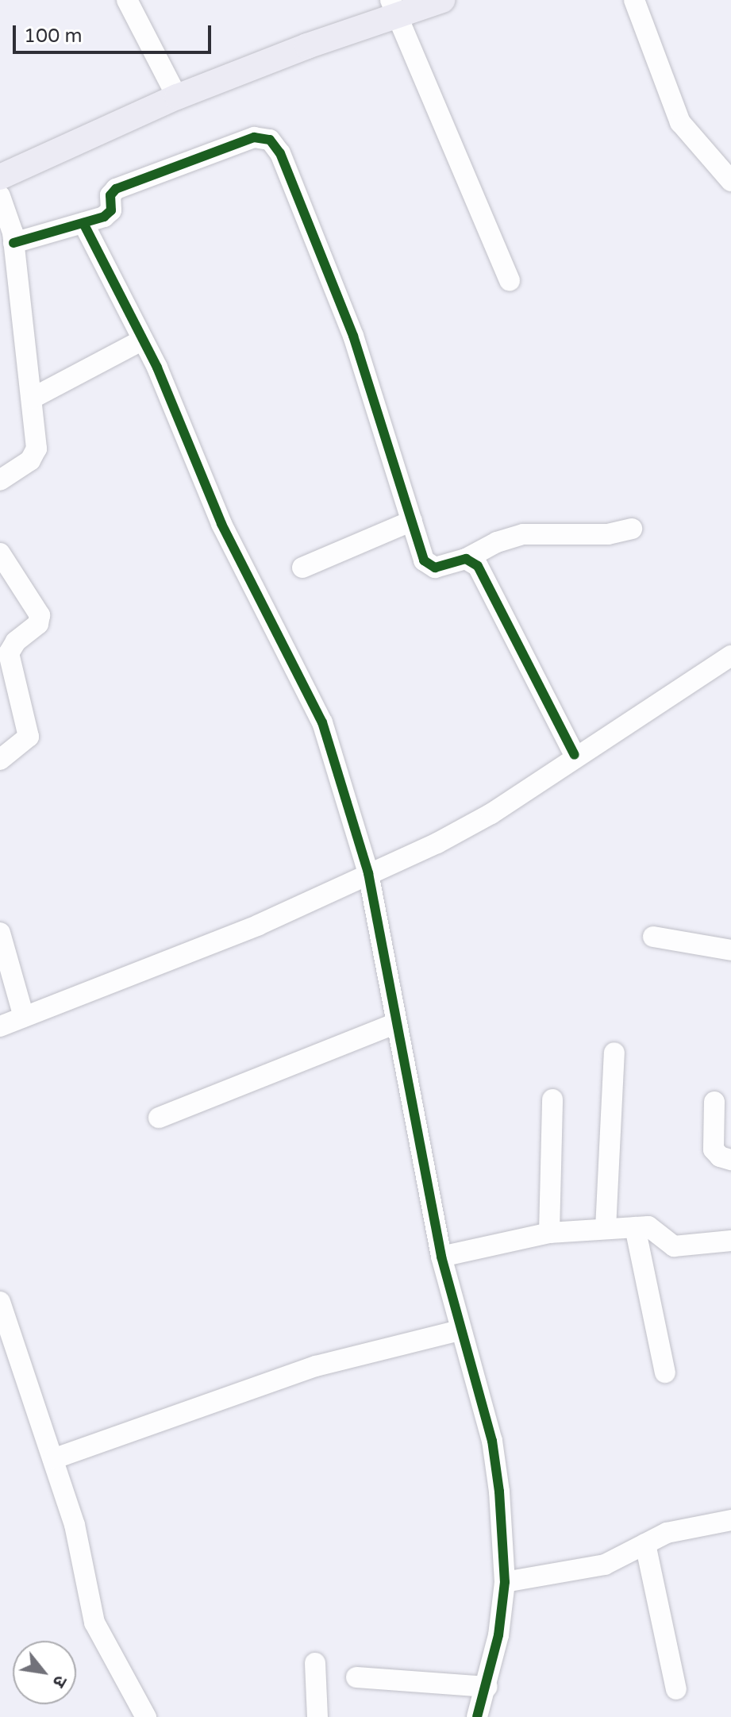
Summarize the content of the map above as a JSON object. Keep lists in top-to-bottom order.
{
  "scale_bar": "100 m",
  "north": "bottom right"
}
